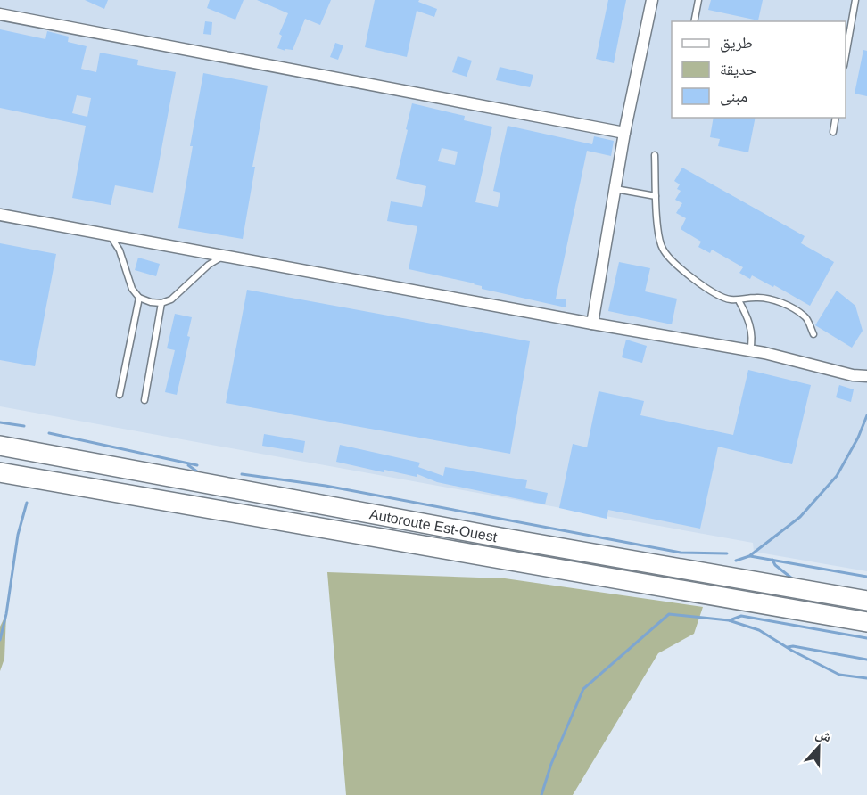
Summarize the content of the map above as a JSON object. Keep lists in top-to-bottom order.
{
  "streets": {
    "highway": ["Autoroute Est-Ouest"]
  },
  "legend": ["طريق", "حديقة", "مبنى"],
  "north": "top"
}
